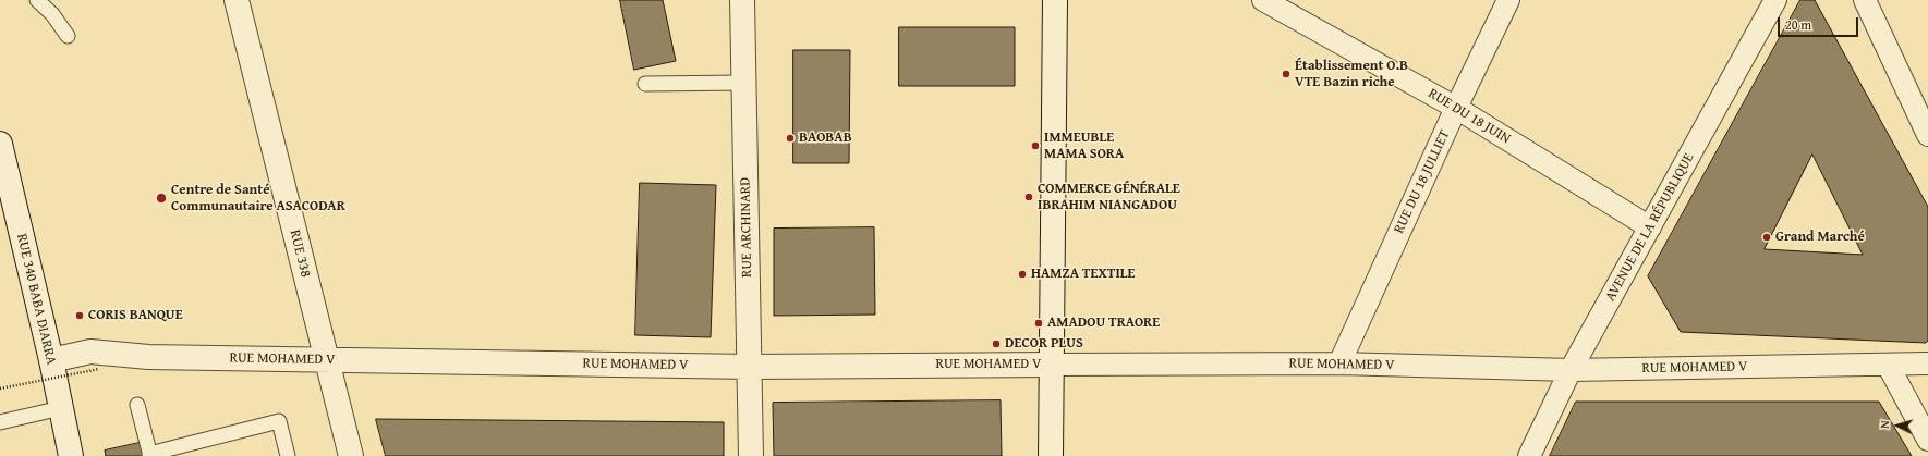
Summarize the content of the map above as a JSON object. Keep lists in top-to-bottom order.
{
  "streets": {
    "street": [
      "RUE DU 18 JUIN",
      "RUE DU 18 JULLIET",
      "RUE ARCHINARD",
      "AVENUE DE LA RÉPUBLIQUE",
      "RUE 338",
      "RUE 340 BABA DIARRA",
      "RUE MOHAMED V"
    ]
  },
  "crossings": [
    ["RUE DU 18 JUIN", "RUE DU 18 JULLIET"],
    ["RUE DU 18 JUIN", "AVENUE DE LA RÉPUBLIQUE"],
    ["RUE DU 18 JULLIET", "RUE MOHAMED V"],
    ["RUE ARCHINARD", "RUE MOHAMED V"],
    ["AVENUE DE LA RÉPUBLIQUE", "RUE MOHAMED V"],
    ["RUE 338", "RUE MOHAMED V"],
    ["RUE 340 BABA DIARRA", "RUE MOHAMED V"]
  ],
  "places": [
    "Établissement O.B VTE Bazin riche",
    "BAOBAB",
    "IMMEUBLE MAMA SORA",
    "COMMERCE GÉNÉRALE IBRAHIM NIANGADOU",
    "Centre de Santé Communautaire ASACODAR",
    "Grand Marché",
    "HAMZA TEXTILE",
    "CORIS BANQUE",
    "AMADOU TRAORE",
    "DECOR PLUS"
  ],
  "scale_bar": "20 m",
  "north": "left"
}
